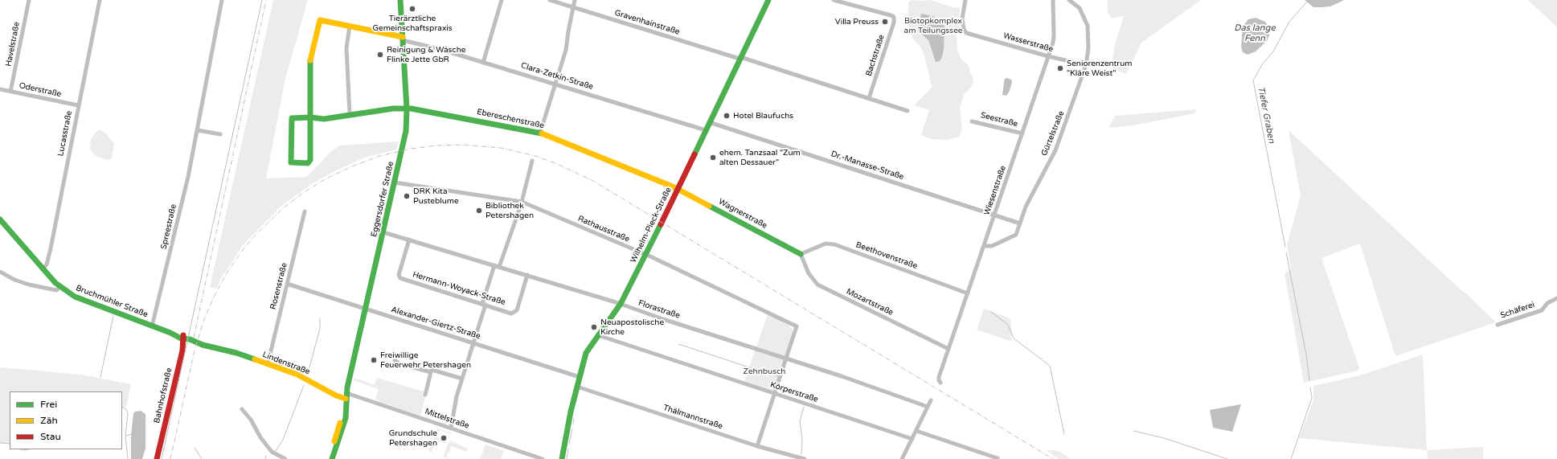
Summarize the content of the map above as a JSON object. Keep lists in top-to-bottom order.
{
  "streets": {
    "street": [
      "Gravenhainstraße",
      "Wasserstraße",
      "Havelstraße",
      "Bachstraße",
      "Clara-Zetkin-Straße",
      "Oderstraße",
      "Ebereschenstraße",
      "Seestraße",
      "Lucasstraße",
      "Gürtelstraße",
      "Dr.-Manasse-Straße",
      "Wiesenstraße",
      "Eggersdorfer Straße",
      "Wagnerstraße",
      "Wilhelm-Pieck-Straße",
      "Spreestraße",
      "Rathausstraße",
      "Beethovenstraße",
      "Rosenstraße",
      "Hermann-Woyack-Straße",
      "Bruchmühler Straße",
      "Mozartstraße",
      "Florastraße",
      "Schäferei",
      "Alexander-Giertz-Straße",
      "Lindenstraße",
      "Körperstraße",
      "Bahnhofstraße",
      "Thälmannstraße",
      "Mittelstraße"
    ]
  },
  "crossings": [
    ["Gravenhainstraße", "Bachstraße"],
    ["Gravenhainstraße", "Wilhelm-Pieck-Straße"],
    ["Wasserstraße", "Gürtelstraße"],
    ["Wasserstraße", "Wiesenstraße"],
    ["Havelstraße", "Oderstraße"],
    ["Clara-Zetkin-Straße", "Ebereschenstraße"],
    ["Clara-Zetkin-Straße", "Eggersdorfer Straße"],
    ["Clara-Zetkin-Straße", "Wilhelm-Pieck-Straße"],
    ["Oderstraße", "Lucasstraße"],
    ["Ebereschenstraße", "Eggersdorfer Straße"],
    ["Ebereschenstraße", "Wagnerstraße"],
    ["Ebereschenstraße", "Wilhelm-Pieck-Straße"],
    ["Seestraße", "Wiesenstraße"],
    ["Lucasstraße", "Bruchmühler Straße"],
    ["Gürtelstraße", "Dr.-Manasse-Straße"],
    ["Gürtelstraße", "Wiesenstraße"],
    ["Dr.-Manasse-Straße", "Wiesenstraße"],
    ["Dr.-Manasse-Straße", "Wilhelm-Pieck-Straße"],
    ["Wiesenstraße", "Beethovenstraße"],
    ["Wiesenstraße", "Mozartstraße"],
    ["Eggersdorfer Straße", "Rathausstraße"],
    ["Eggersdorfer Straße", "Florastraße"],
    ["Eggersdorfer Straße", "Alexander-Giertz-Straße"],
    ["Eggersdorfer Straße", "Lindenstraße"],
    ["Eggersdorfer Straße", "Mittelstraße"],
    ["Wagnerstraße", "Wilhelm-Pieck-Straße"],
    ["Wagnerstraße", "Beethovenstraße"],
    ["Wagnerstraße", "Mozartstraße"],
    ["Wilhelm-Pieck-Straße", "Rathausstraße"],
    ["Wilhelm-Pieck-Straße", "Florastraße"],
    ["Wilhelm-Pieck-Straße", "Alexander-Giertz-Straße"],
    ["Wilhelm-Pieck-Straße", "Körperstraße"],
    ["Wilhelm-Pieck-Straße", "Thälmannstraße"],
    ["Spreestraße", "Bruchmühler Straße"],
    ["Rathausstraße", "Florastraße"],
    ["Beethovenstraße", "Mozartstraße"],
    ["Rosenstraße", "Alexander-Giertz-Straße"],
    ["Rosenstraße", "Lindenstraße"],
    ["Hermann-Woyack-Straße", "Florastraße"],
    ["Bruchmühler Straße", "Lindenstraße"],
    ["Bruchmühler Straße", "Bahnhofstraße"],
    ["Lindenstraße", "Bahnhofstraße"],
    ["Lindenstraße", "Mittelstraße"]
  ],
  "water": ["Das lange Fenn", "Tiefer Graben"],
  "parks": ["Biotopkomplex am Teilungssee", "Zehnbusch"],
  "places": [
    "Tierärztliche Gemeinschaftspraxis",
    "Villa Preuss",
    "Reinigung & Wäsche Flinke Jette GbR",
    "Seniorenzentrum \"Kläre Weist\"",
    "Hotel Blaufuchs",
    "ehem. Tanzsaal \"Zum alten Dessauer\"",
    "DRK Kita Pusteblume",
    "Bibliothek Petershagen",
    "Neuapostolische Kirche",
    "Freiwillige Feuerwehr Petershagen",
    "Grundschule Petershagen"
  ],
  "legend": ["Frei", "Zäh", "Stau"]
}
